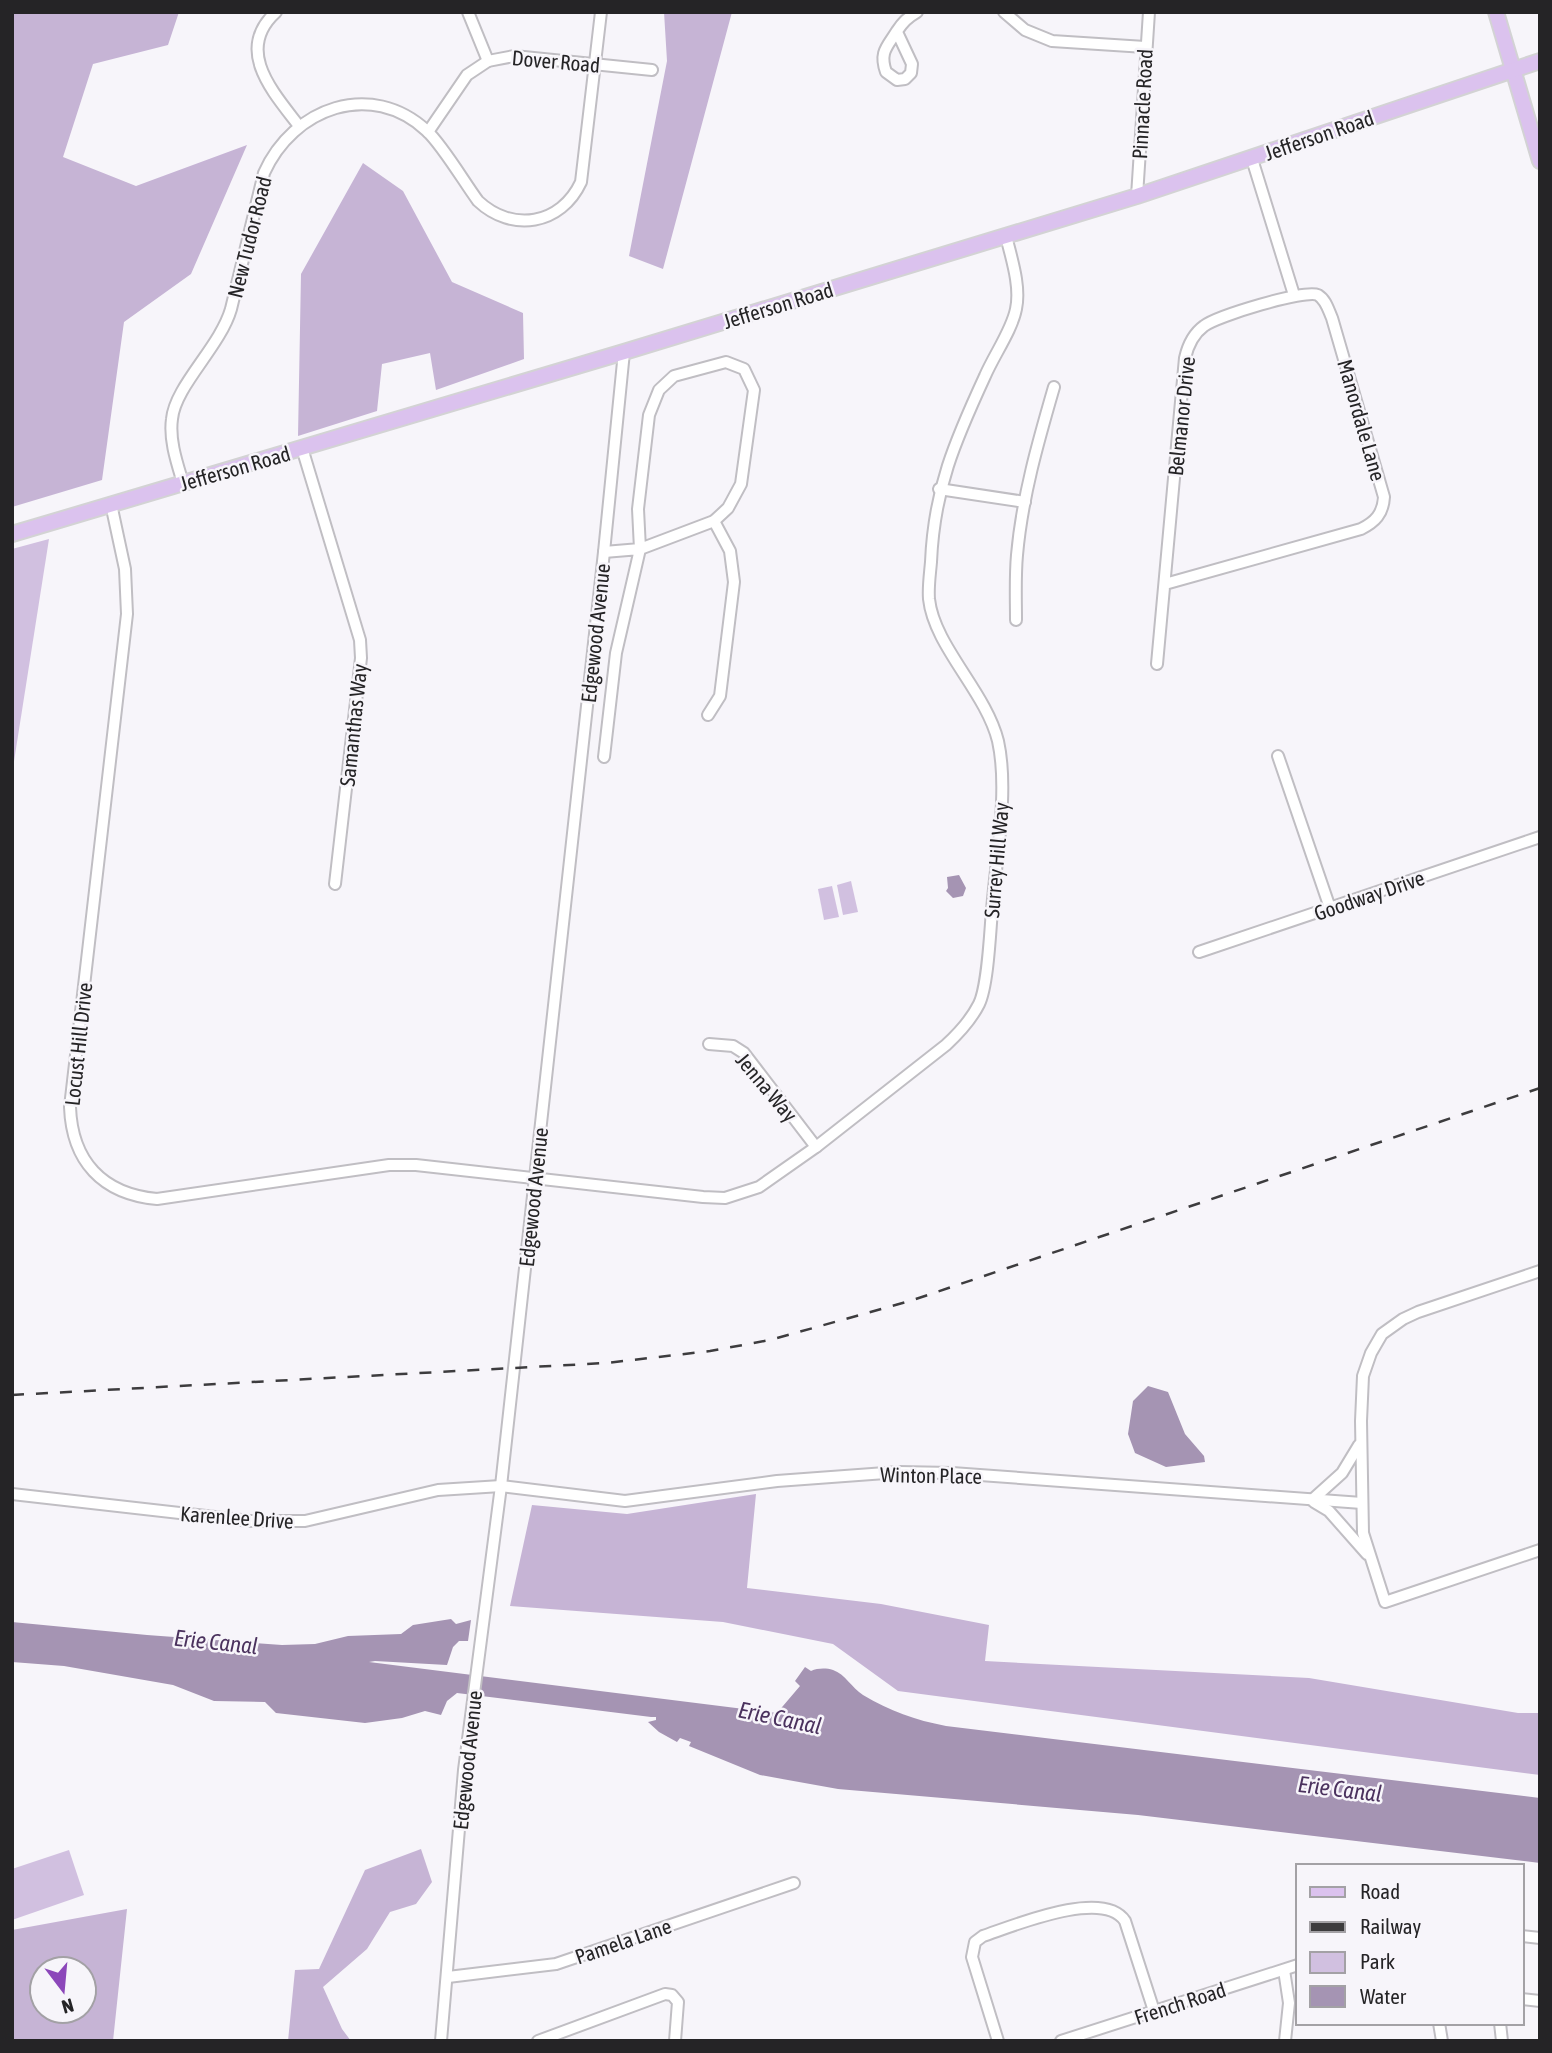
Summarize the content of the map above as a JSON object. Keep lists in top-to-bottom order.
{
  "streets": {
    "main road": ["Jefferson Road"],
    "street": [
      "Dover Road",
      "Pinnacle Road",
      "New Tudor Road",
      "Belmanor Drive",
      "Manordale Lane",
      "Edgewood Avenue",
      "Samanthas Way",
      "Surrey Hill Way",
      "Goodway Drive",
      "Locust Hill Drive",
      "Jenna Way",
      "Winton Place",
      "Karenlee Drive",
      "Pamela Lane",
      "French Road"
    ]
  },
  "crossings": [
    ["Dover Road", "New Tudor Road"],
    ["Pinnacle Road", "Jefferson Road"],
    ["Jefferson Road", "New Tudor Road"],
    ["Jefferson Road", "Edgewood Avenue"],
    ["Jefferson Road", "Samanthas Way"],
    ["Jefferson Road", "Surrey Hill Way"],
    ["Jefferson Road", "Locust Hill Drive"],
    ["Belmanor Drive", "Manordale Lane"],
    ["Edgewood Avenue", "Surrey Hill Way"],
    ["Edgewood Avenue", "Locust Hill Drive"],
    ["Edgewood Avenue", "Winton Place"],
    ["Edgewood Avenue", "Karenlee Drive"],
    ["Edgewood Avenue", "Pamela Lane"],
    ["Surrey Hill Way", "Locust Hill Drive"],
    ["Surrey Hill Way", "Jenna Way"],
    ["Winton Place", "Karenlee Drive"]
  ],
  "water": ["Erie Canal"],
  "legend": [
    "Road",
    "Railway",
    "Park",
    "Water"
  ],
  "north": "bottom"
}
